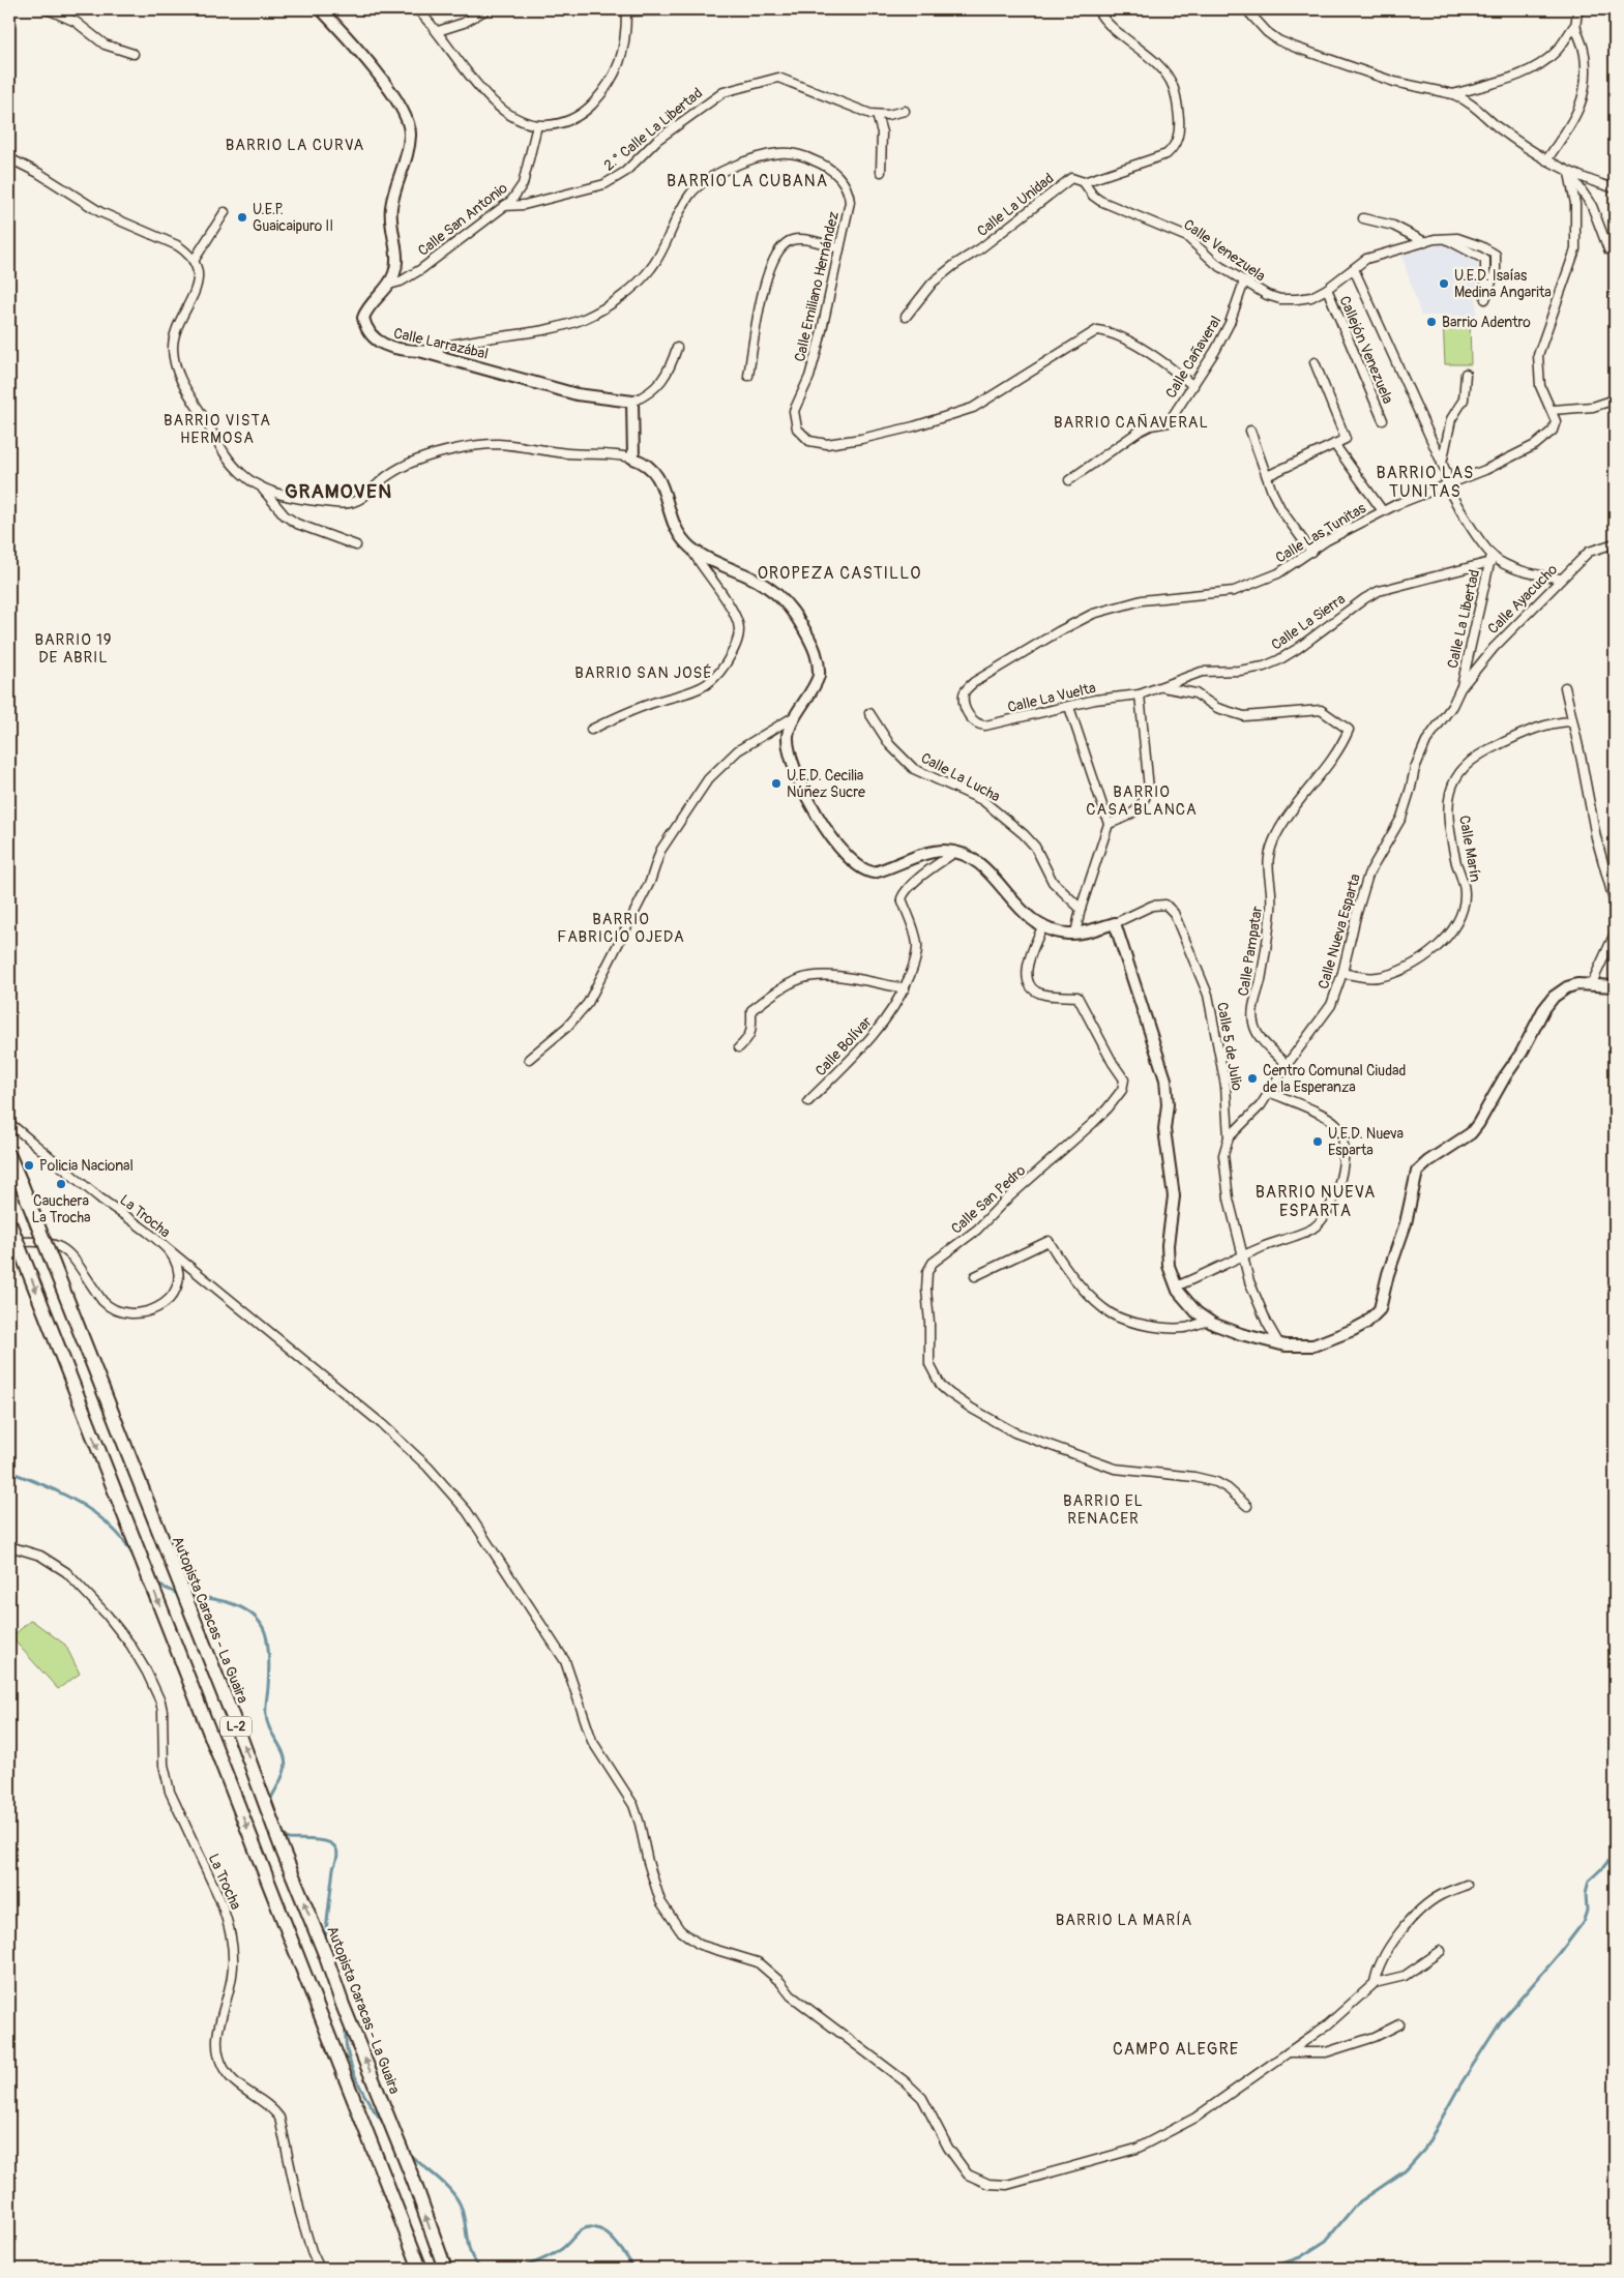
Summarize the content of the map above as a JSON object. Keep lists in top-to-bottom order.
{
  "streets": {
    "highway": ["Autopista Caracas - La Guaira", "L-2"],
    "street": [
      "2.° Calle La Libertad",
      "Calle La Unidad",
      "Calle San Antonio",
      "Calle Venezuela",
      "Calle Emiliano Hernández",
      "Calle Larrazábal",
      "Callejón Venezuela",
      "Calle Cañaveral",
      "Calle Las Tunitas",
      "Calle Ayacucho",
      "Calle La Libertad",
      "Calle La Sierra",
      "Calle La Vuelta",
      "Calle La Lucha",
      "Calle Marín",
      "Calle Nueva Esparta",
      "Calle Pampatar",
      "Calle Bolívar",
      "Calle 5 de Julio",
      "Calle San Pedro",
      "La Trocha"
    ]
  },
  "crossings": [
    ["2.° Calle La Libertad", "Calle San Antonio"],
    ["Calle La Unidad", "Calle Venezuela"],
    ["Calle San Antonio", "Calle Larrazábal"],
    ["Calle Venezuela", "Callejón Venezuela"],
    ["Calle Venezuela", "Calle Cañaveral"],
    ["Calle Emiliano Hernández", "Calle Larrazábal"],
    ["Calle Emiliano Hernández", "Calle Cañaveral"],
    ["Calle Las Tunitas", "Calle La Vuelta"],
    ["Calle Ayacucho", "Calle La Libertad"],
    ["Calle Ayacucho", "Calle Nueva Esparta"],
    ["Calle La Libertad", "Calle La Sierra"],
    ["Calle La Libertad", "Calle Nueva Esparta"],
    ["Calle La Sierra", "Calle La Vuelta"],
    ["Calle La Sierra", "Calle Pampatar"],
    ["Calle Marín", "Calle Nueva Esparta"],
    ["Calle Nueva Esparta", "Calle Pampatar"],
    ["Calle Nueva Esparta", "Calle 5 de Julio"]
  ],
  "districts": [
    "BARRIO LA CURVA",
    "BARRIO LA CUBANA",
    "BARRIO VISTA HERMOSA",
    "BARRIO CAÑAVERAL",
    "BARRIO LAS TUNITAS",
    "GRAMOVEN",
    "OROPEZA CASTILLO",
    "BARRIO 19 DE ABRIL",
    "BARRIO SAN JOSÉ",
    "BARRIO CASA BLANCA",
    "BARRIO FABRICIO OJEDA",
    "BARRIO NUEVA ESPARTA",
    "BARRIO EL RENACER",
    "BARRIO LA MARÍA",
    "CAMPO ALEGRE"
  ],
  "places": [
    "U.E.P. Guaicaipuro II",
    "U.E.D. Isaías Medina Angarita",
    "Barrio Adentro",
    "U.E.D. Cecilia Núñez Sucre",
    "Centro Comunal Ciudad de la Esperanza",
    "U.E.D. Nueva Esparta",
    "Policia Nacional",
    "Cauchera La Trocha"
  ]
}
